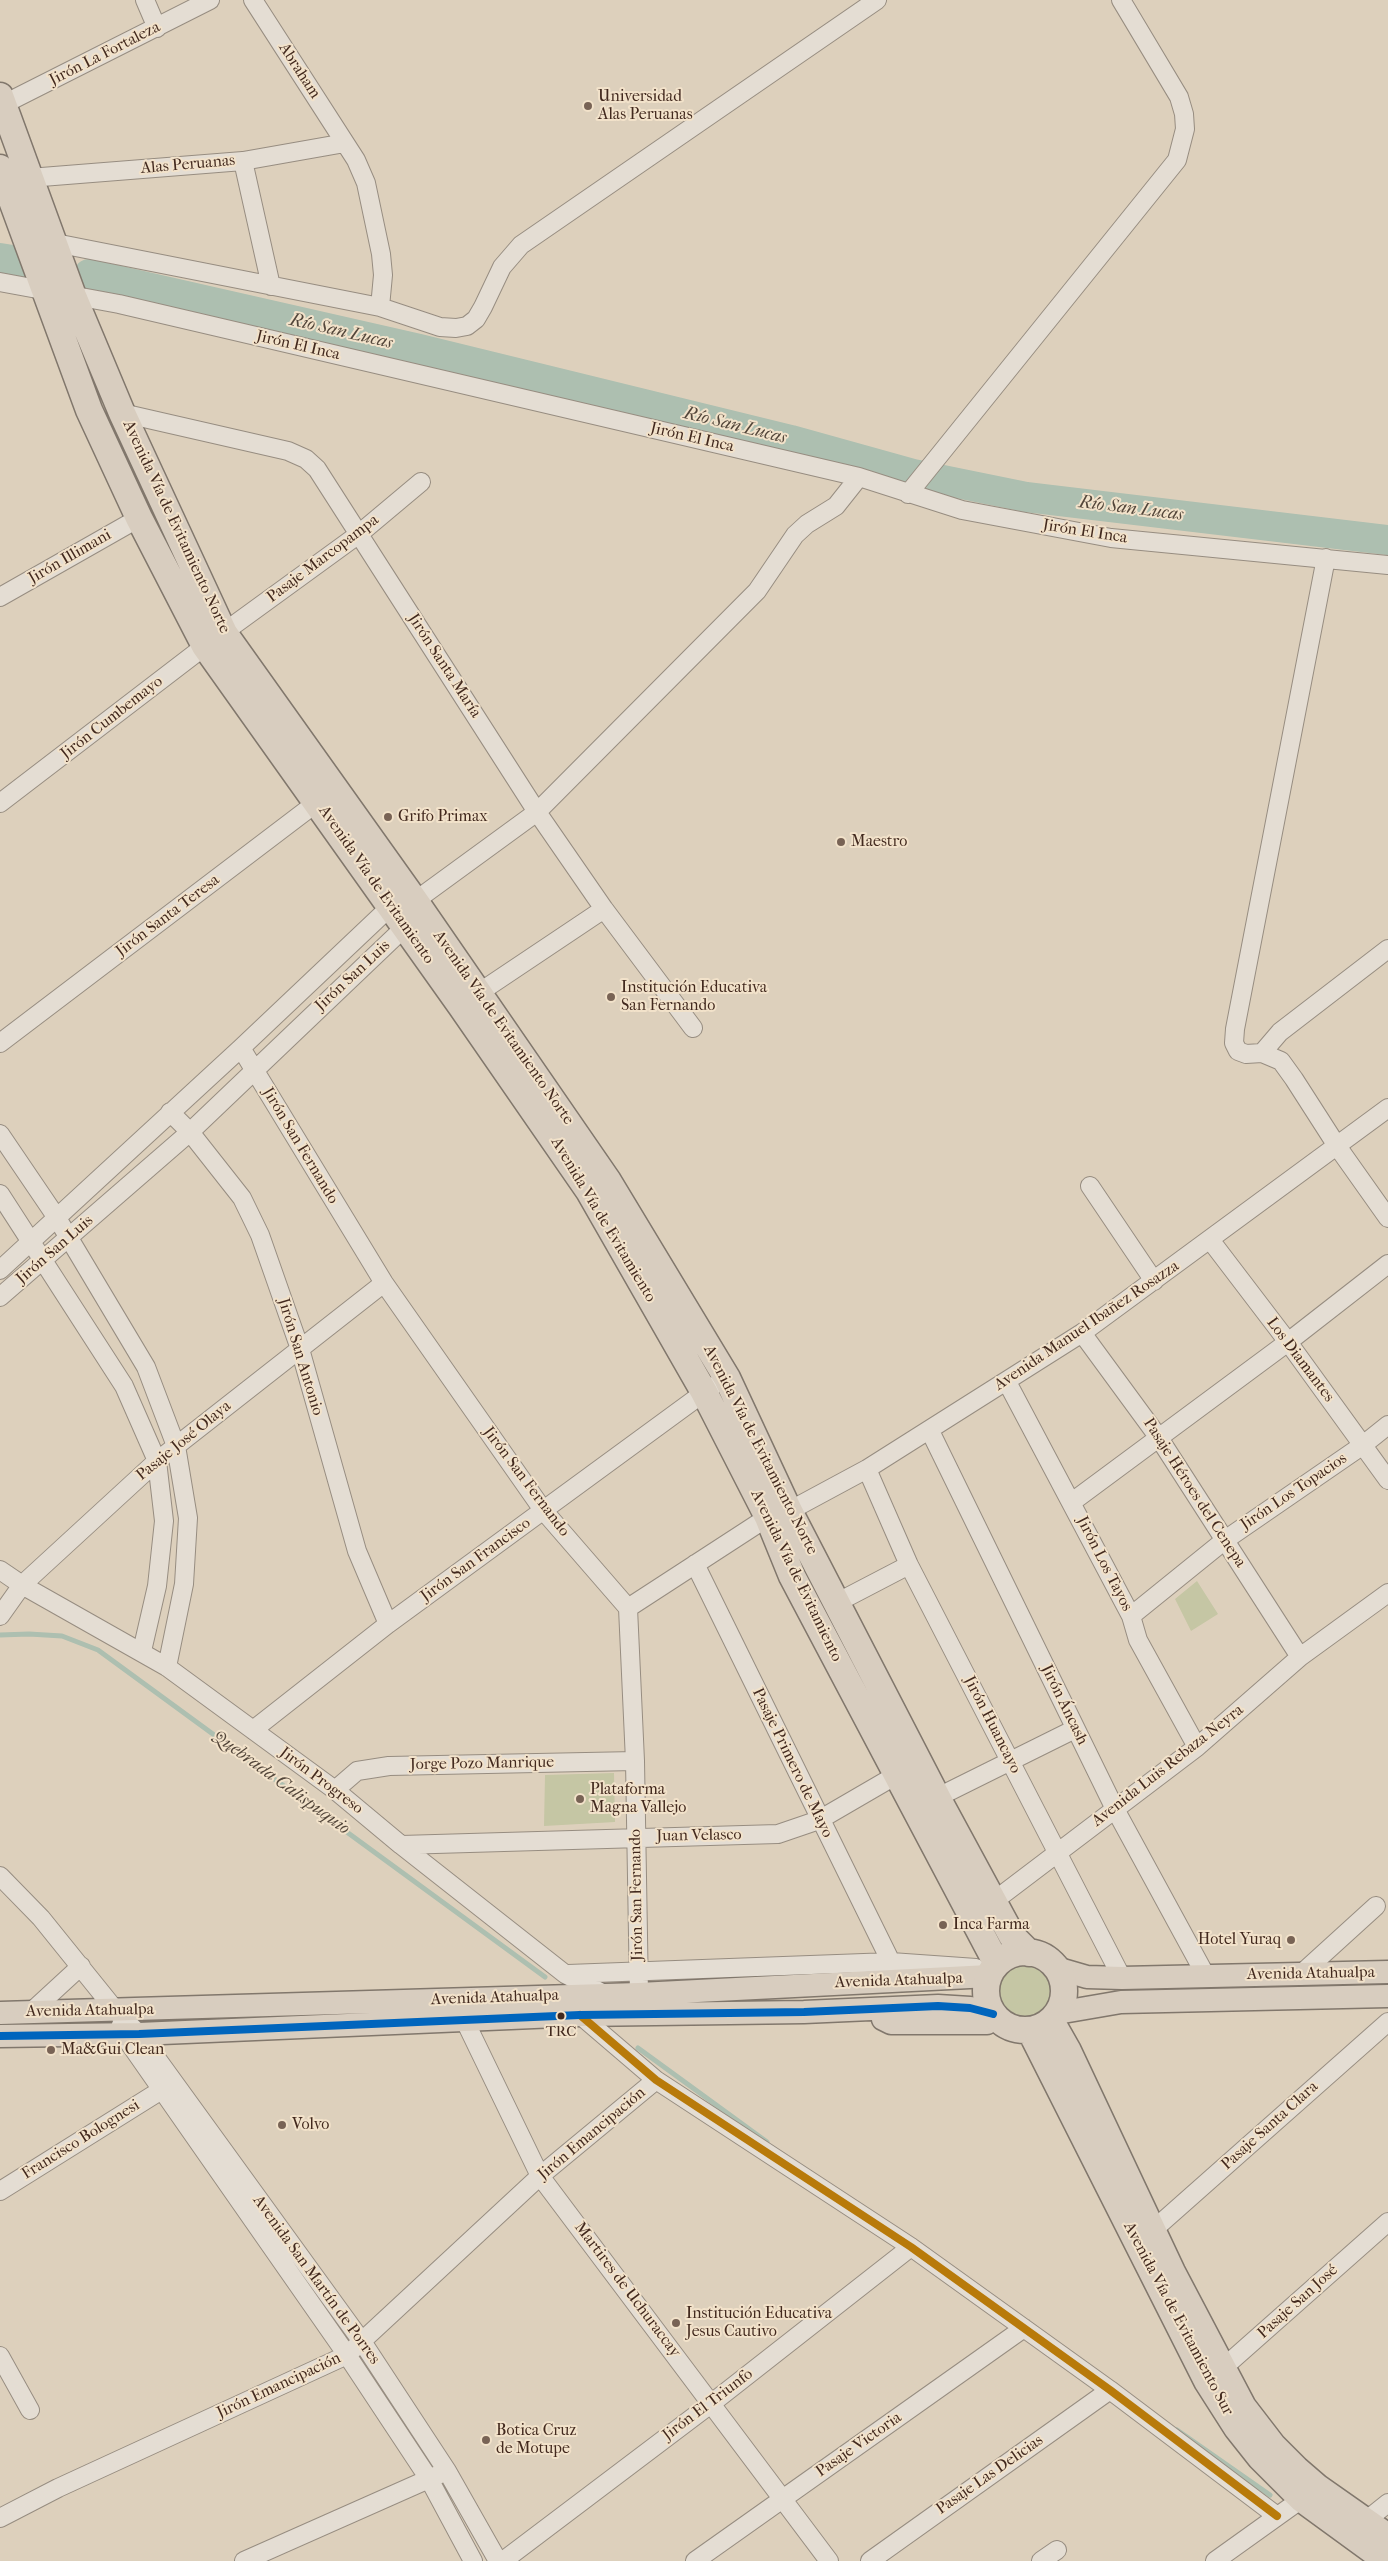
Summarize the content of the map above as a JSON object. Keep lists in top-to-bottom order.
{
  "streets": {
    "highway": ["Avenida Vía de Evitamiento Norte", "Avenida Vía de Evitamiento", "Avenida Vía de Evitamiento Sur"],
    "main road": ["Avenida Atahualpa"],
    "street": [
      "Jirón La Fortaleza",
      "Abraham",
      "Alas Peruanas",
      "Jirón El Inca",
      "Jirón Illimani",
      "Pasaje Marcopampa",
      "Jirón Santa María",
      "Jirón Cumbemayo",
      "Jirón Santa Teresa",
      "Jirón San Luis",
      "Jirón San Fernando",
      "Avenida Manuel Ibañez Rosazza",
      "Jirón San Antonio",
      "Los Diamantes",
      "Pasaje José Olaya",
      "Jirón Los Topacios",
      "Pasaje Héroes del Cenepa",
      "Jirón San Francisco",
      "Jirón Los Tayos",
      "Jirón Áncash",
      "Jirón Huancayo",
      "Pasaje Primero de Mayo",
      "Jorge Pozo Manrique",
      "Avenida Luis Rebaza Neyra",
      "Jirón Progreso",
      "Juan Velasco",
      "Pasaje Santa Clara",
      "Jirón Emancipación",
      "Francisco Bolognesi",
      "Avenida San Martín de Porres",
      "Martires de Uchuraccay",
      "Pasaje San José",
      "Jirón El Triunfo",
      "Pasaje Victoria",
      "Pasaje Las Delicias"
    ]
  },
  "crossings": [
    ["Jirón La Fortaleza", "Avenida Vía de Evitamiento Norte"],
    ["Abraham", "Alas Peruanas"],
    ["Alas Peruanas", "Avenida Vía de Evitamiento Norte"],
    ["Jirón El Inca", "Avenida Vía de Evitamiento Norte"],
    ["Avenida Vía de Evitamiento Norte", "Jirón Illimani"],
    ["Avenida Vía de Evitamiento Norte", "Pasaje Marcopampa"],
    ["Avenida Vía de Evitamiento Norte", "Jirón Santa María"],
    ["Avenida Vía de Evitamiento Norte", "Jirón Cumbemayo"],
    ["Avenida Vía de Evitamiento Norte", "Avenida Vía de Evitamiento"],
    ["Avenida Vía de Evitamiento Norte", "Jirón San Luis"],
    ["Avenida Vía de Evitamiento Norte", "Avenida Manuel Ibañez Rosazza"],
    ["Avenida Vía de Evitamiento Norte", "Jirón San Francisco"],
    ["Avenida Vía de Evitamiento Norte", "Avenida Luis Rebaza Neyra"],
    ["Avenida Vía de Evitamiento Norte", "Juan Velasco"],
    ["Avenida Vía de Evitamiento Norte", "Avenida Atahualpa"],
    ["Avenida Vía de Evitamiento Norte", "Avenida Vía de Evitamiento Sur"],
    ["Jirón Illimani", "Avenida Vía de Evitamiento"],
    ["Pasaje Marcopampa", "Jirón Santa María"],
    ["Pasaje Marcopampa", "Jirón Cumbemayo"],
    ["Pasaje Marcopampa", "Avenida Vía de Evitamiento"],
    ["Jirón Cumbemayo", "Avenida Vía de Evitamiento"],
    ["Avenida Vía de Evitamiento", "Jirón Santa Teresa"],
    ["Avenida Vía de Evitamiento", "Jirón San Luis"],
    ["Avenida Vía de Evitamiento", "Avenida Manuel Ibañez Rosazza"],
    ["Avenida Vía de Evitamiento", "Jirón San Francisco"],
    ["Avenida Vía de Evitamiento", "Juan Velasco"],
    ["Avenida Vía de Evitamiento", "Avenida Atahualpa"],
    ["Avenida Vía de Evitamiento", "Avenida Vía de Evitamiento Sur"],
    ["Jirón San Luis", "Jirón San Fernando"],
    ["Jirón San Luis", "Jirón San Antonio"],
    ["Jirón San Fernando", "Avenida Manuel Ibañez Rosazza"],
    ["Jirón San Fernando", "Pasaje José Olaya"],
    ["Jirón San Fernando", "Jirón San Francisco"],
    ["Jirón San Fernando", "Jorge Pozo Manrique"],
    ["Jirón San Fernando", "Juan Velasco"],
    ["Jirón San Fernando", "Avenida Atahualpa"],
    ["Avenida Manuel Ibañez Rosazza", "Los Diamantes"],
    ["Avenida Manuel Ibañez Rosazza", "Pasaje Héroes del Cenepa"],
    ["Avenida Manuel Ibañez Rosazza", "Jirón Los Tayos"],
    ["Avenida Manuel Ibañez Rosazza", "Jirón Áncash"],
    ["Avenida Manuel Ibañez Rosazza", "Jirón Huancayo"],
    ["Avenida Manuel Ibañez Rosazza", "Pasaje Primero de Mayo"],
    ["Jirón San Antonio", "Pasaje José Olaya"],
    ["Jirón San Antonio", "Jirón San Francisco"],
    ["Los Diamantes", "Jirón Los Topacios"],
    ["Pasaje José Olaya", "Jirón Progreso"],
    ["Jirón Los Topacios", "Pasaje Héroes del Cenepa"],
    ["Jirón Los Topacios", "Jirón Los Tayos"],
    ["Pasaje Héroes del Cenepa", "Avenida Luis Rebaza Neyra"],
    ["Jirón San Francisco", "Jirón Progreso"],
    ["Jirón Los Tayos", "Avenida Luis Rebaza Neyra"],
    ["Jirón Áncash", "Avenida Luis Rebaza Neyra"],
    ["Jirón Áncash", "Avenida Atahualpa"],
    ["Jirón Huancayo", "Avenida Luis Rebaza Neyra"],
    ["Jirón Huancayo", "Avenida Atahualpa"],
    ["Pasaje Primero de Mayo", "Juan Velasco"],
    ["Pasaje Primero de Mayo", "Avenida Atahualpa"],
    ["Jorge Pozo Manrique", "Jirón Progreso"],
    ["Jirón Progreso", "Juan Velasco"],
    ["Jirón Progreso", "Avenida Atahualpa"],
    ["Avenida Atahualpa", "Avenida San Martín de Porres"],
    ["Avenida Atahualpa", "Martires de Uchuraccay"],
    ["Avenida Atahualpa", "Avenida Vía de Evitamiento Sur"],
    ["Pasaje Santa Clara", "Avenida Vía de Evitamiento Sur"],
    ["Jirón Emancipación", "Avenida San Martín de Porres"],
    ["Jirón Emancipación", "Martires de Uchuraccay"],
    ["Francisco Bolognesi", "Avenida San Martín de Porres"],
    ["Martires de Uchuraccay", "Jirón El Triunfo"],
    ["Martires de Uchuraccay", "Pasaje Victoria"],
    ["Pasaje San José", "Avenida Vía de Evitamiento Sur"]
  ],
  "water": ["Río San Lucas", "Quebrada Calispuquio"],
  "places": [
    "Universidad Alas Peruanas",
    "Grifo Primax",
    "Maestro",
    "Institución Educativa San Fernando",
    "Plataforma Magna Vallejo",
    "Inca Farma",
    "Hotel Yuraq",
    "TRC",
    "Ma&Gui Clean",
    "Volvo",
    "Institución Educativa Jesus Cautivo",
    "Botica Cruz de Motupe"
  ]
}
